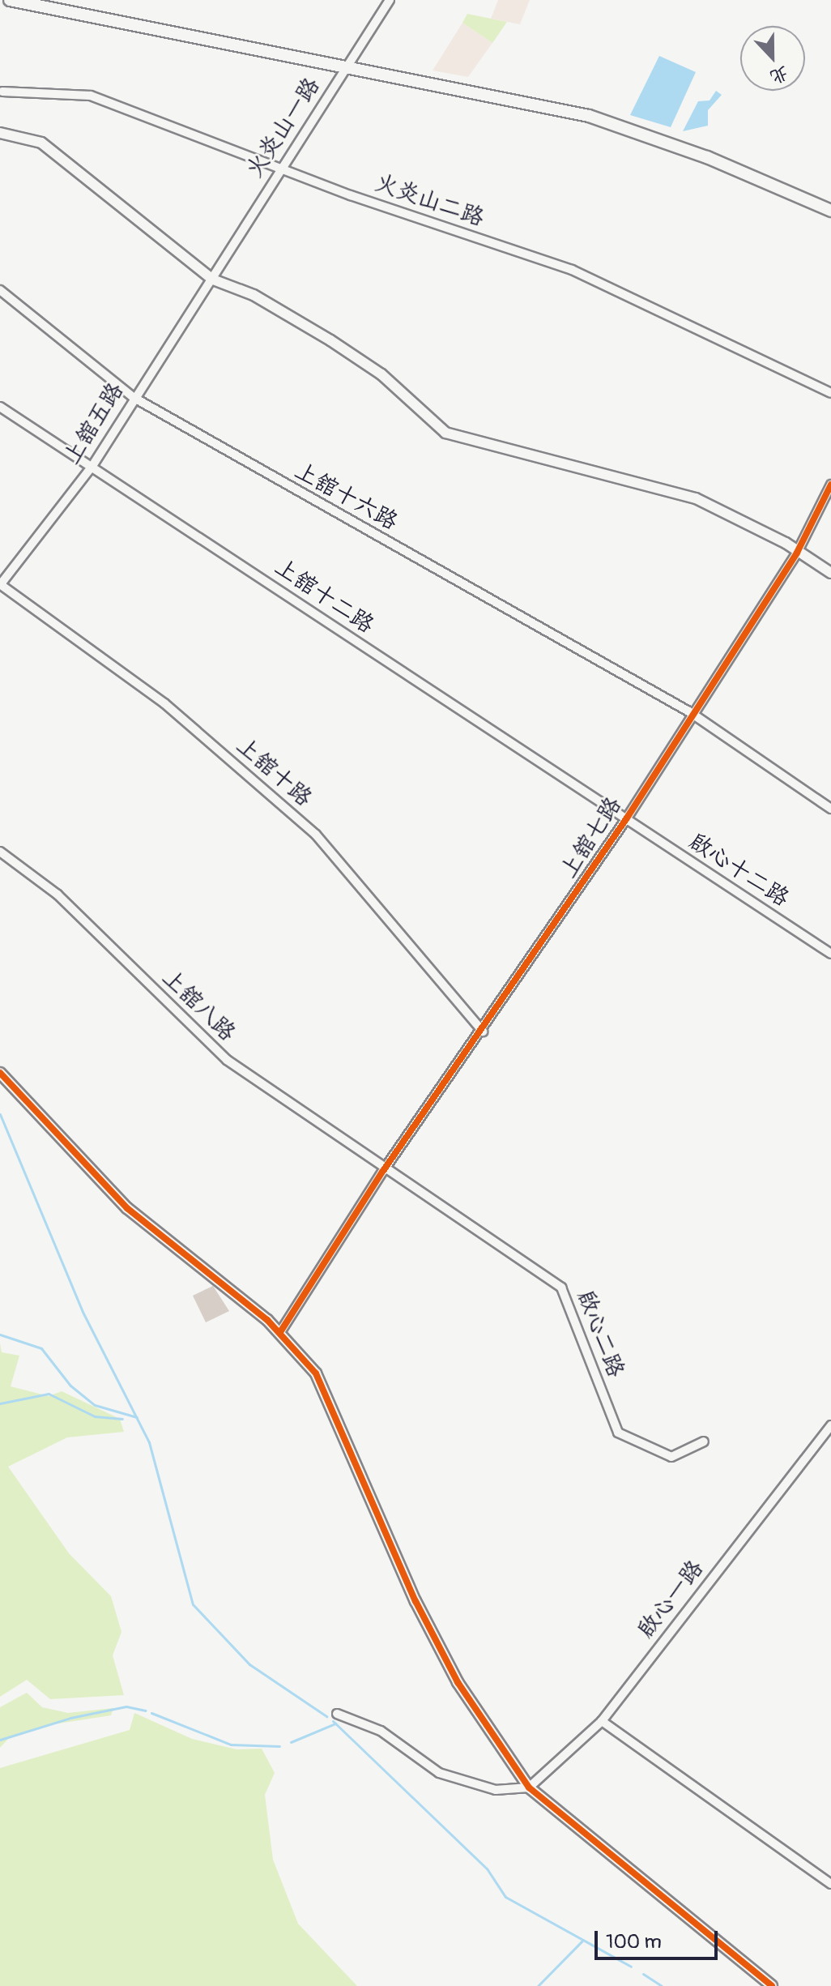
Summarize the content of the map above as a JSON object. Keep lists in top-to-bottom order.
{
  "streets": {
    "street": [
      "火炎山一路",
      "火炎山二路",
      "上舘五路",
      "上舘十六路",
      "上舘十二路",
      "上舘十路",
      "上舘七路",
      "啟心十二路",
      "上舘八路",
      "啟心二路",
      "啟心一路"
    ]
  },
  "crossings": [
    ["火炎山一路", "火炎山二路"],
    ["火炎山一路", "上舘五路"],
    ["上舘五路", "上舘十六路"],
    ["上舘五路", "上舘十二路"],
    ["上舘五路", "上舘十路"],
    ["上舘十六路", "上舘七路"],
    ["上舘十二路", "上舘七路"],
    ["上舘十二路", "啟心十二路"],
    ["上舘十路", "上舘七路"],
    ["上舘七路", "啟心十二路"],
    ["上舘七路", "上舘八路"],
    ["上舘七路", "啟心二路"],
    ["上舘八路", "啟心二路"]
  ],
  "scale_bar": "100 m",
  "north": "bottom"
}
